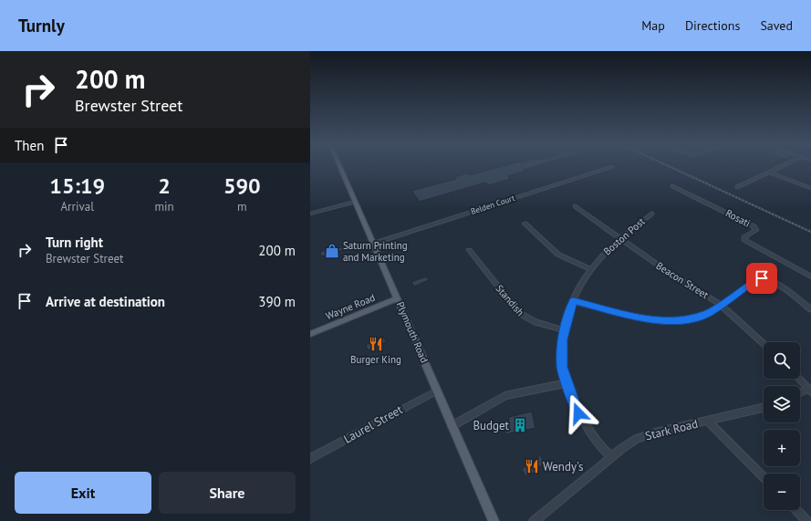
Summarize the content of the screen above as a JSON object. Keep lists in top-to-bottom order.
{
  "streets": {
    "main road": ["Wayne Road", "Plymouth Road"],
    "street": [
      "Belden Court",
      "Rosati",
      "Boston Post",
      "Beacon Street",
      "Standish",
      "Laurel Street",
      "Stark Road"
    ]
  },
  "crossings": [
    ["Belden Court", "Plymouth Road"],
    ["Boston Post", "Beacon Street"],
    ["Boston Post", "Standish"],
    ["Boston Post", "Stark Road"],
    ["Wayne Road", "Plymouth Road"],
    ["Plymouth Road", "Laurel Street"]
  ],
  "places": {
    "shop": ["Saturn Printing and Marketing"],
    "restaurant": ["Burger King", "Wendy's"],
    "building": ["Budget"]
  },
  "page": {
    "header": "Turnly",
    "nav": ["Map", "Directions", "Saved"],
    "turn": ["200 m", "Brewster Street"],
    "then": "Then",
    "eta": [
      "15:19",
      "Arrival",
      "2",
      "min",
      "590",
      "m"
    ],
    "list": [
      {
        "name": "Turn right",
        "note": "Brewster Street",
        "value": "200 m"
      },
      {
        "name": "Arrive at destination",
        "value": "390 m"
      }
    ],
    "map_buttons": ["+", "−"],
    "buttons": ["Exit", "Share"]
  }
}
